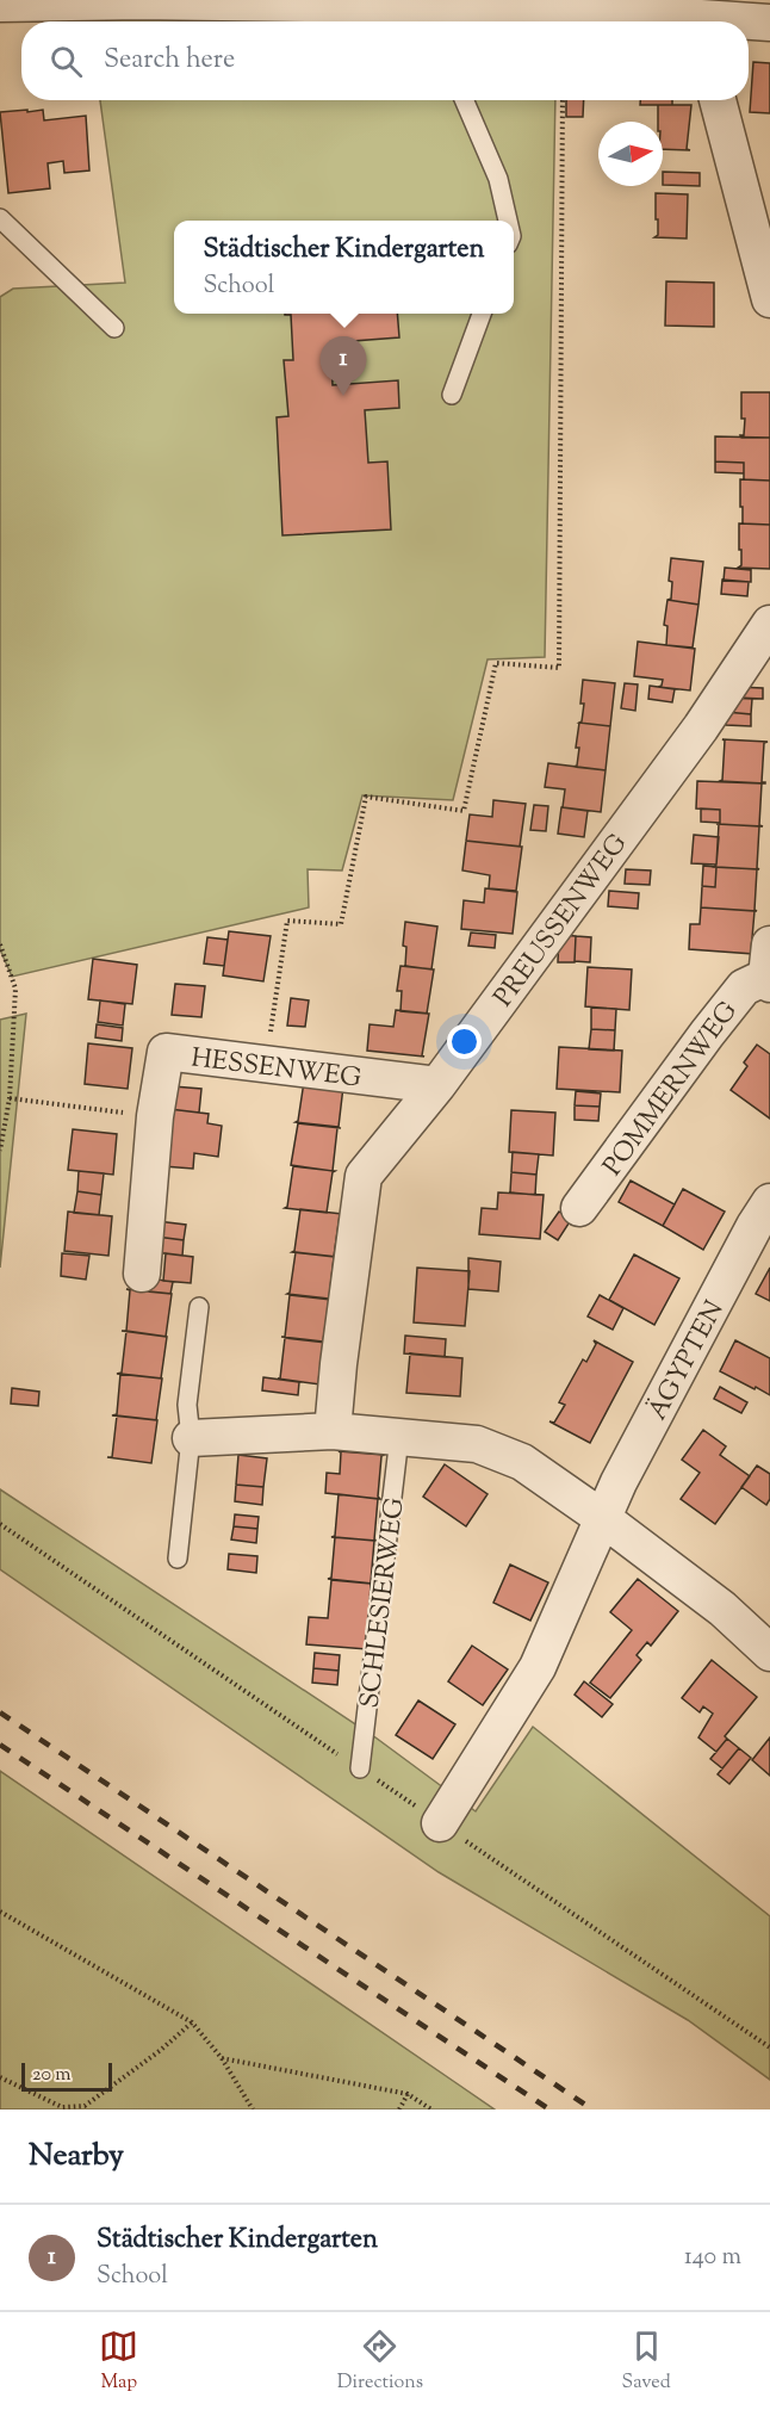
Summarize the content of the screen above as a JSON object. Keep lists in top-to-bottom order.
{
  "streets": {
    "street": [
      "PREUSSENWEG",
      "HESSENWEG",
      "POMMERNWEG",
      "ÄGYPTEN"
    ],
    "lane": ["SCHLESIERWEG"]
  },
  "crossings": [
    ["PREUSSENWEG", "HESSENWEG"]
  ],
  "scale_bar": "20 m",
  "north": "right",
  "page": {
    "search": "Search here",
    "popup": ["Städtischer Kindergarten", "School"],
    "pins": "1",
    "scale": "20 m",
    "heading": "Nearby",
    "list": [
      {
        "mark": "1",
        "name": "Städtischer Kindergarten",
        "note": "School",
        "value": "140 m"
      }
    ],
    "nav": ["Map", "Directions", "Saved"]
  }
}
